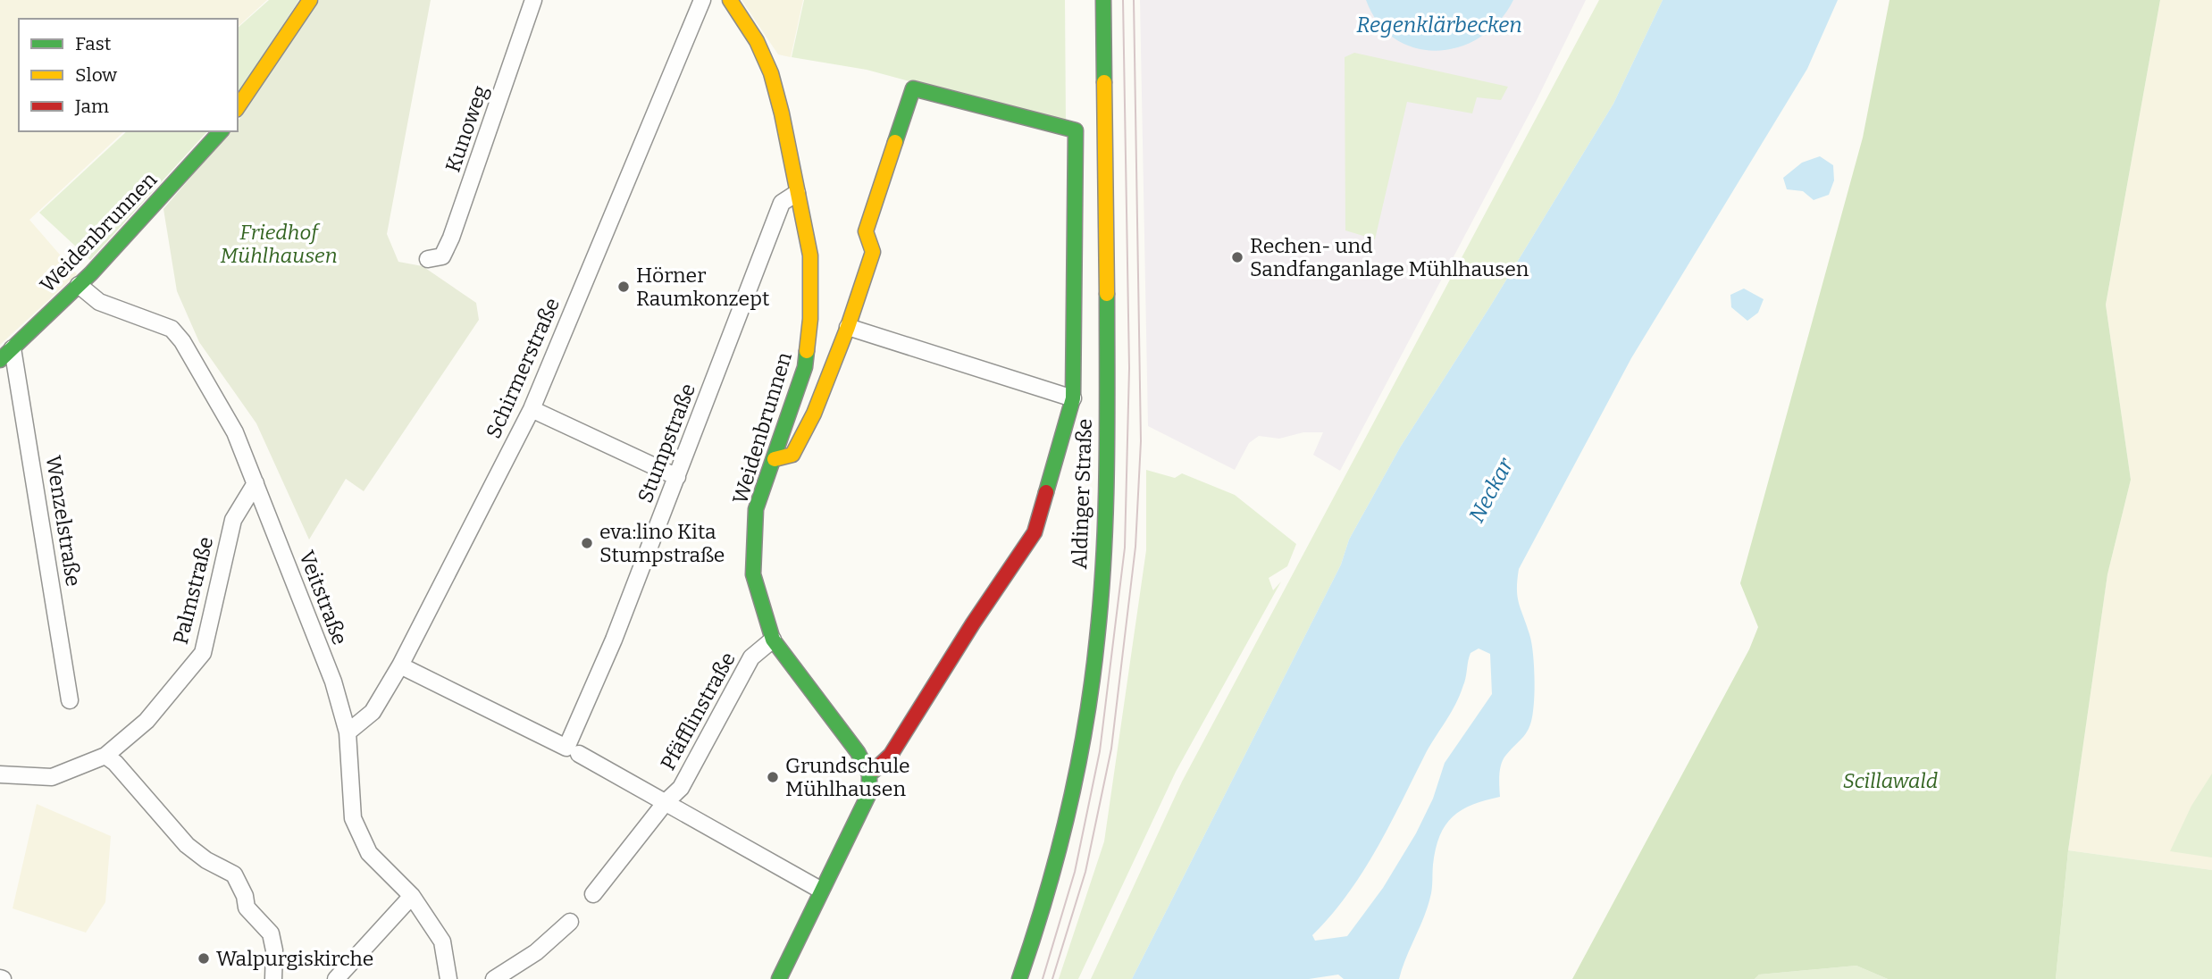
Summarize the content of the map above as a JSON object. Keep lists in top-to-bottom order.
{
  "streets": {
    "street": [
      "Kunoweg",
      "Weidenbrunnen",
      "Schirmerstraße",
      "Stumpstraße",
      "Aldinger Straße",
      "Wenzelstraße",
      "Palmstraße",
      "Veitstraße",
      "Pfäfflinstraße"
    ]
  },
  "crossings": [
    ["Weidenbrunnen", "Stumpstraße"],
    ["Weidenbrunnen", "Aldinger Straße"],
    ["Weidenbrunnen", "Wenzelstraße"],
    ["Weidenbrunnen", "Veitstraße"],
    ["Weidenbrunnen", "Pfäfflinstraße"],
    ["Schirmerstraße", "Veitstraße"],
    ["Palmstraße", "Veitstraße"]
  ],
  "water": ["Regenklärbecken", "Neckar"],
  "parks": ["Friedhof Mühlhausen", "Scillawald"],
  "places": [
    "Rechen- und Sandfanganlage Mühlhausen",
    "Hörner Raumkonzept",
    "eva:lino Kita Stumpstraße",
    "Grundschule Mühlhausen",
    "Walpurgiskirche"
  ],
  "legend": ["Fast", "Slow", "Jam"]
}
